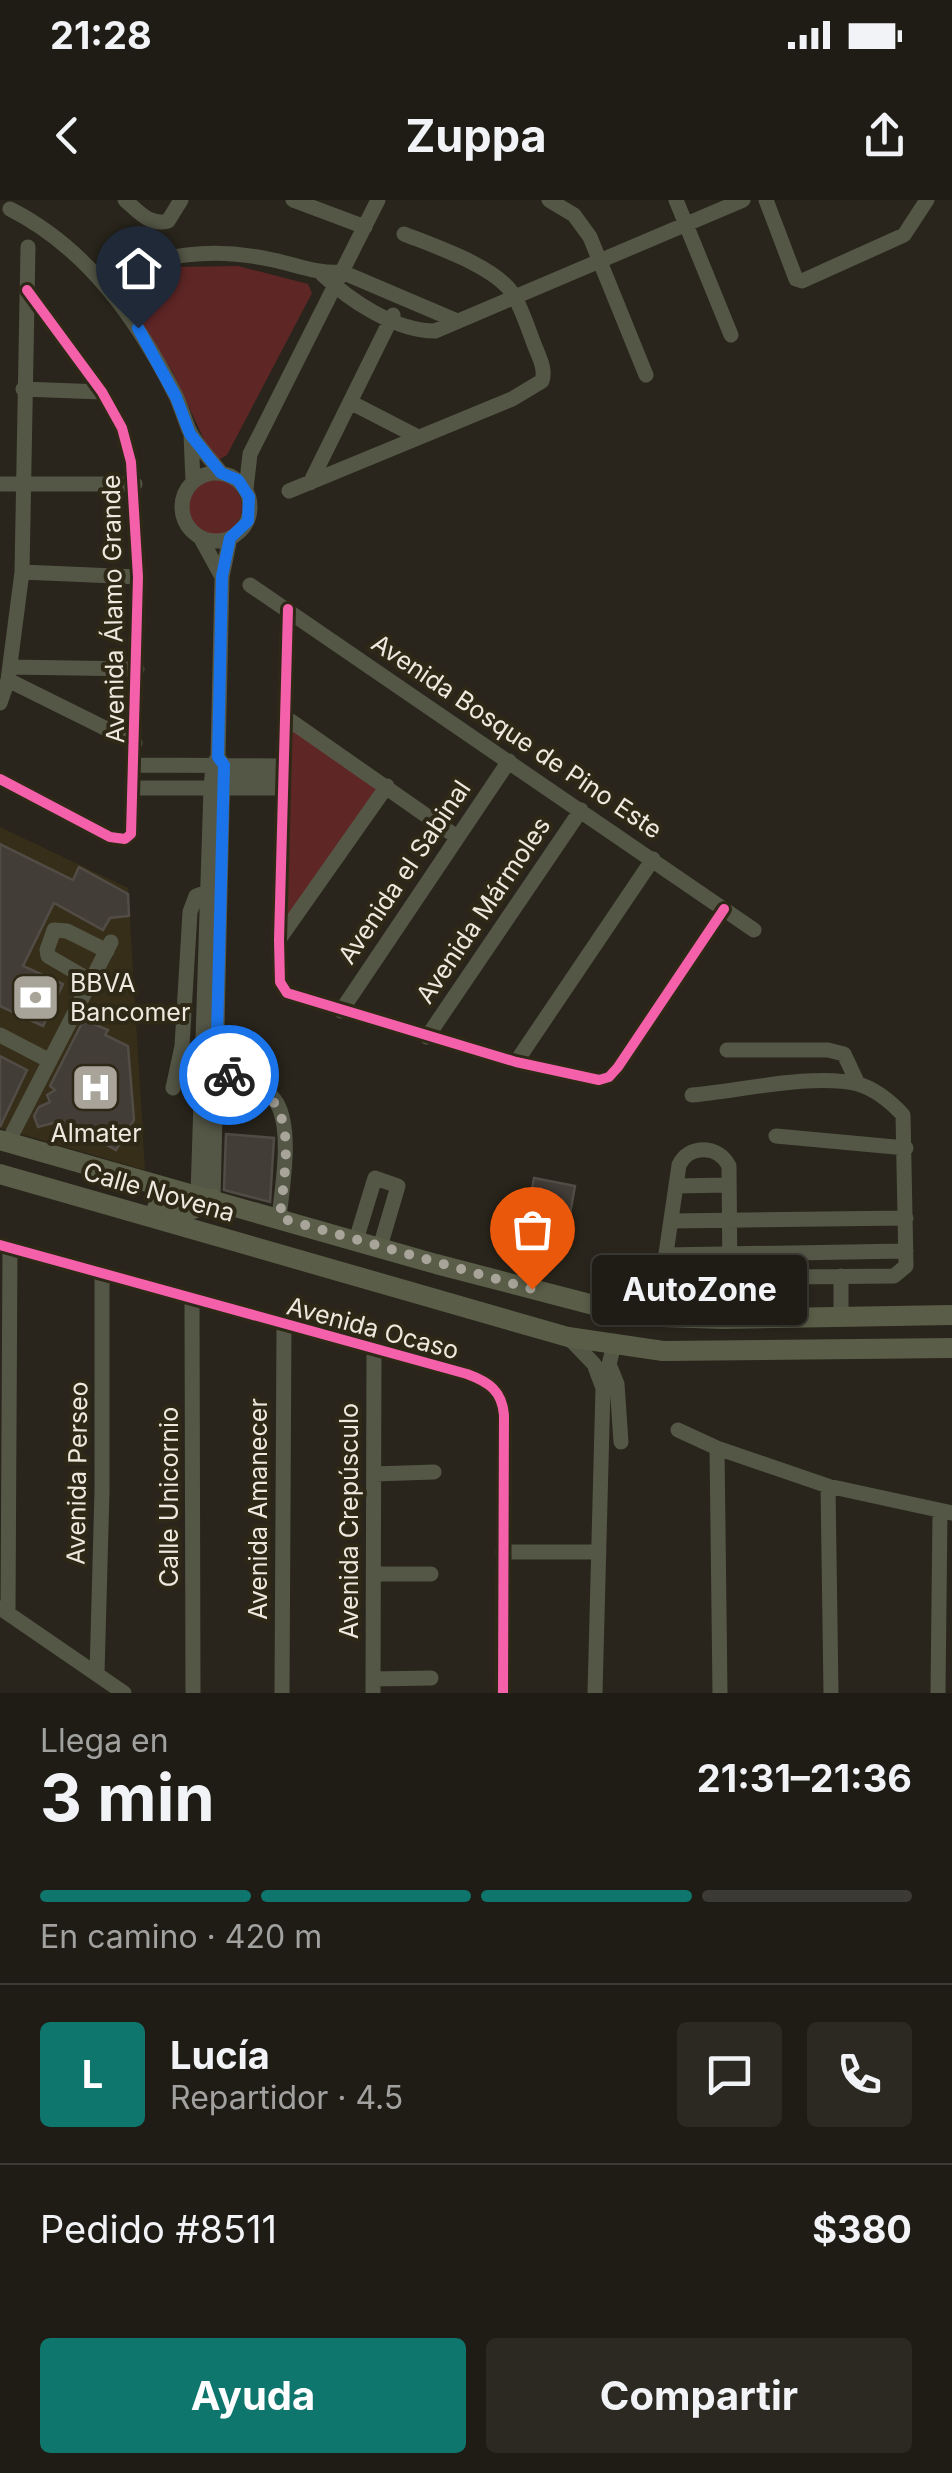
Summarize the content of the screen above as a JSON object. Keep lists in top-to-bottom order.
{
  "streets": {
    "main road": ["Calle Novena"],
    "street": [
      "Avenida Álamo Grande",
      "Avenida Bosque de Pino Este",
      "Avenida el Sabinal",
      "Avenida Mármoles",
      "Avenida Ocaso",
      "Avenida Perseo",
      "Calle Unicornio",
      "Avenida Amanecer",
      "Avenida Crepúsculo"
    ]
  },
  "crossings": [
    ["Avenida Bosque de Pino Este", "Avenida el Sabinal"],
    ["Avenida Bosque de Pino Este", "Avenida Mármoles"],
    ["Avenida Ocaso", "Avenida Perseo"],
    ["Avenida Ocaso", "Calle Unicornio"],
    ["Avenida Ocaso", "Avenida Amanecer"],
    ["Avenida Ocaso", "Avenida Crepúsculo"]
  ],
  "places": {
    "bank": ["BBVA Bancomer"],
    "hospital": ["Almater"],
    "other": ["AutoZone"]
  },
  "page": {
    "status": "21:28",
    "header": "Zuppa",
    "bubble": "AutoZone",
    "heading": ["3 min", "Llega en", "21:31–21:36"],
    "panel": [
      "Lucía",
      "Repartidor · 4.5",
      "Pedido #8511",
      "$380"
    ],
    "bar": "En camino · 420 m",
    "round": "L",
    "buttons": ["Ayuda", "Compartir"]
  }
}
